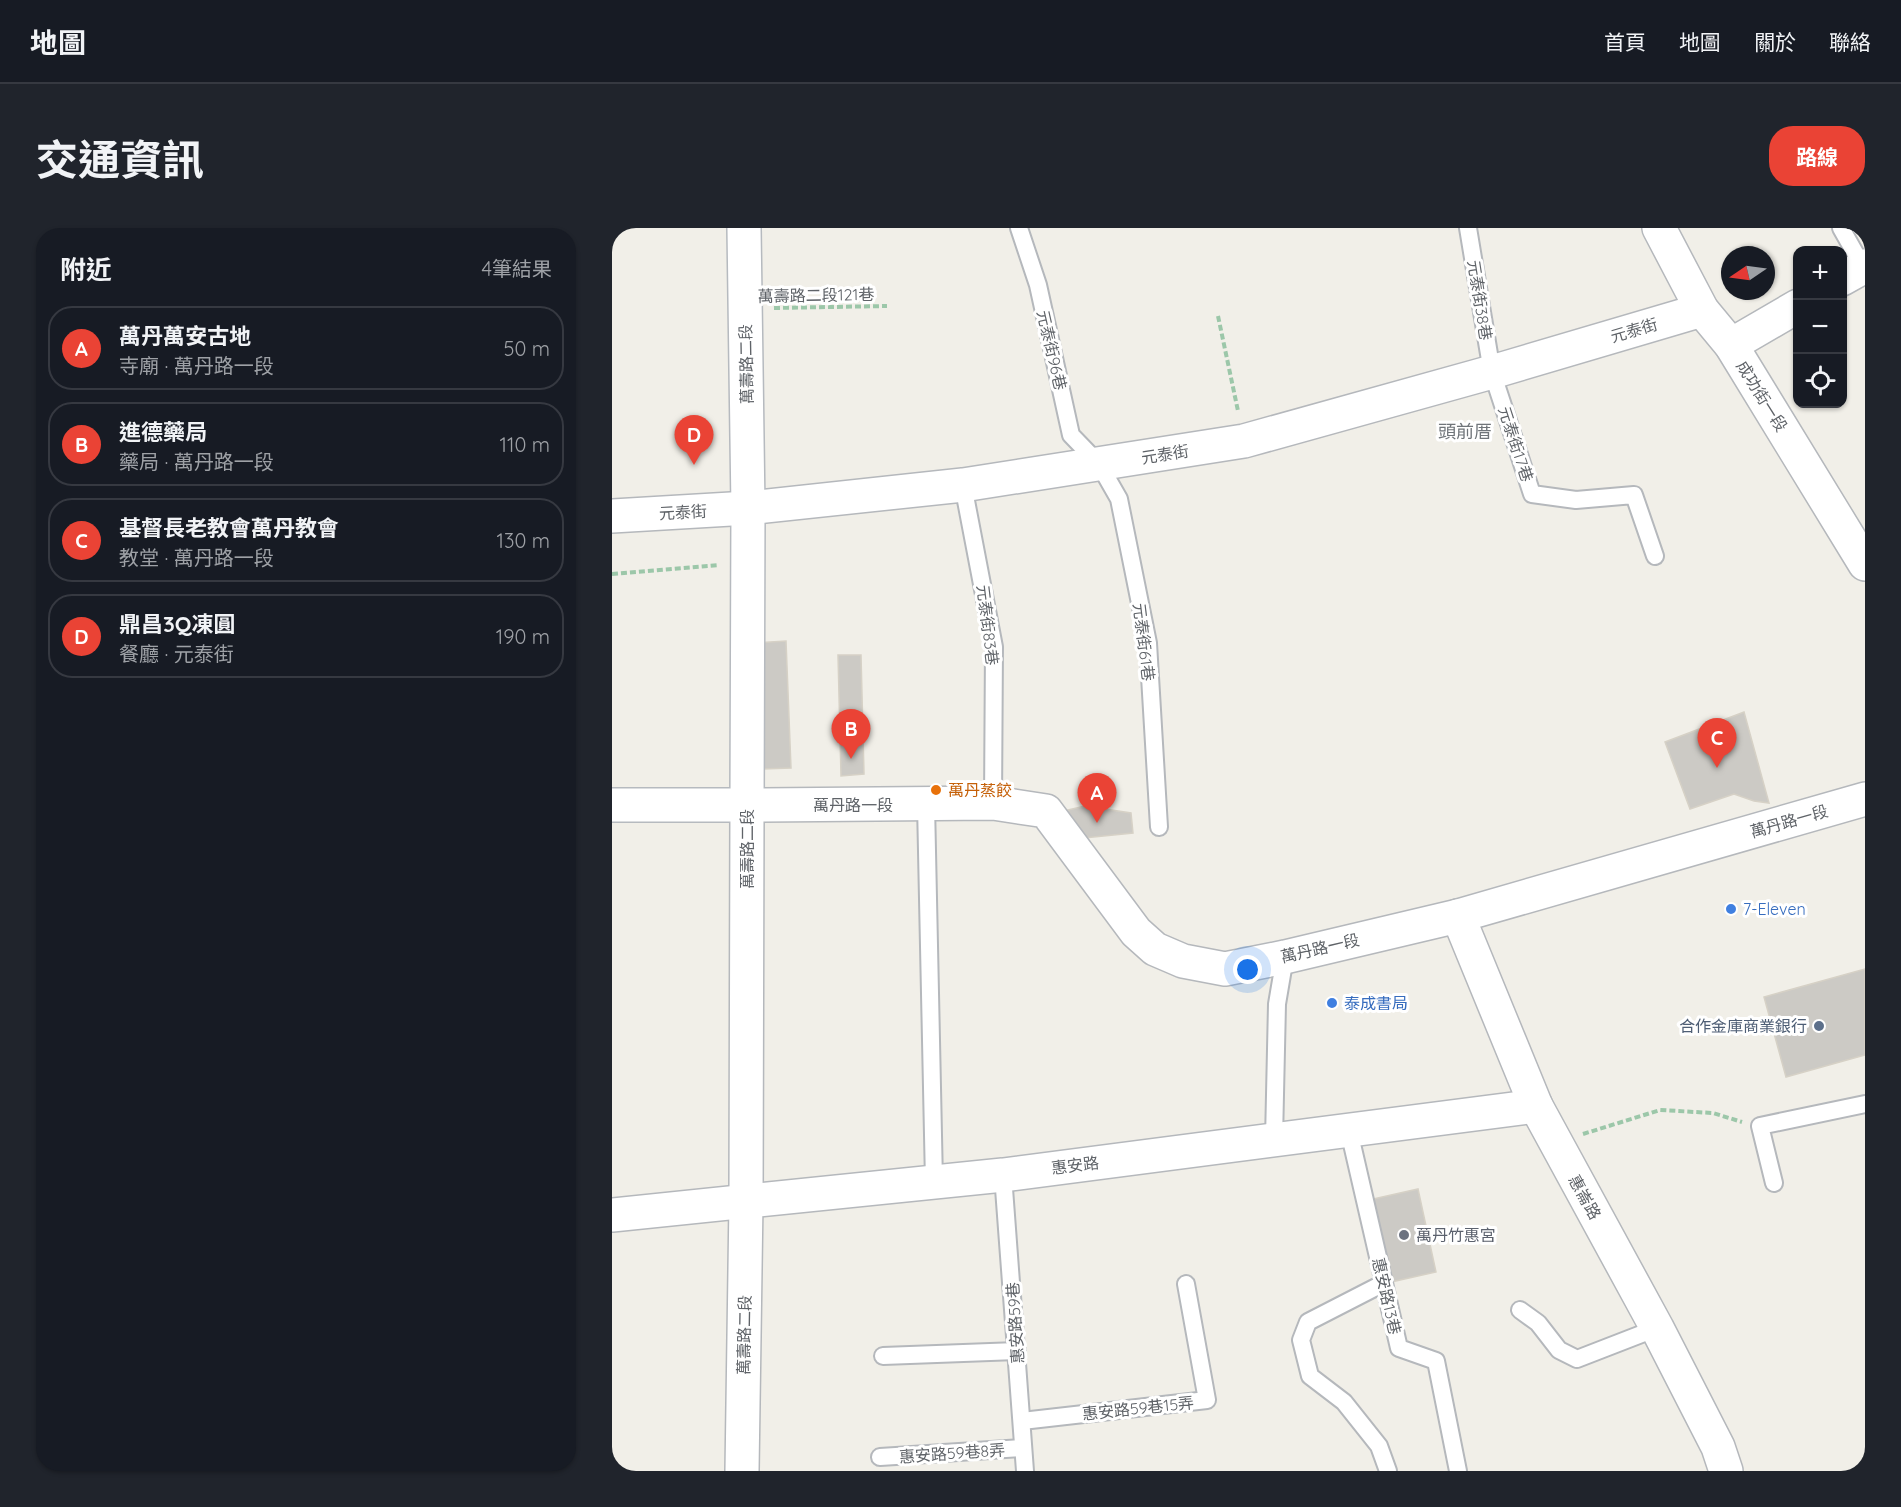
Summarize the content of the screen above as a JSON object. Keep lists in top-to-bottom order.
{
  "streets": {
    "street": [
      "元泰街",
      "萬壽路二段",
      "成功街一段",
      "萬丹路一段",
      "惠安路",
      "惠崙路"
    ],
    "lane": [
      "元泰街38巷",
      "元泰街96巷",
      "元泰街17巷",
      "元泰街83巷",
      "元泰街61巷",
      "惠安路13巷",
      "惠安路59巷",
      "惠安路59巷15弄",
      "惠安路59巷8弄"
    ],
    "path": ["萬壽路二段121巷"]
  },
  "crossings": [
    ["萬壽路二段121巷", "萬壽路二段"],
    ["元泰街38巷", "元泰街"],
    ["元泰街38巷", "元泰街17巷"],
    ["元泰街", "元泰街96巷"],
    ["元泰街", "萬壽路二段"],
    ["元泰街", "成功街一段"],
    ["元泰街", "元泰街17巷"],
    ["元泰街", "元泰街83巷"],
    ["元泰街", "元泰街61巷"],
    ["元泰街96巷", "元泰街61巷"],
    ["萬壽路二段", "萬丹路一段"],
    ["萬壽路二段", "惠安路"],
    ["元泰街83巷", "萬丹路一段"],
    ["萬丹路一段", "惠崙路"],
    ["惠安路", "惠崙路"],
    ["惠安路", "惠安路13巷"],
    ["惠安路", "惠安路59巷"],
    ["惠安路59巷", "惠安路59巷15弄"],
    ["惠安路59巷", "惠安路59巷8弄"]
  ],
  "districts": ["頭前厝"],
  "places": [
    "萬丹蒸餃",
    "7-Eleven",
    "泰成書局",
    "合作金庫商業銀行",
    "萬丹竹惠宮"
  ],
  "north": "left",
  "page": {
    "header": "地圖",
    "nav": [
      "首頁",
      "地圖",
      "關於",
      "聯絡"
    ],
    "title": "交通資訊",
    "buttons": "路線",
    "heading": ["附近", "4筆結果"],
    "map_buttons": ["+", "−"],
    "list": [
      {
        "mark": "A",
        "name": "萬丹萬安古地",
        "note": "寺廟 · 萬丹路一段",
        "value": "50 m"
      },
      {
        "mark": "B",
        "name": "進德藥局",
        "note": "藥局 · 萬丹路一段",
        "value": "110 m"
      },
      {
        "mark": "C",
        "name": "基督長老教會萬丹教會",
        "note": "教堂 · 萬丹路一段",
        "value": "130 m"
      },
      {
        "mark": "D",
        "name": "鼎昌3Q凍圓",
        "note": "餐廳 · 元泰街",
        "value": "190 m"
      }
    ],
    "pins": [
      "D",
      "B",
      "C",
      "A"
    ]
  }
}
